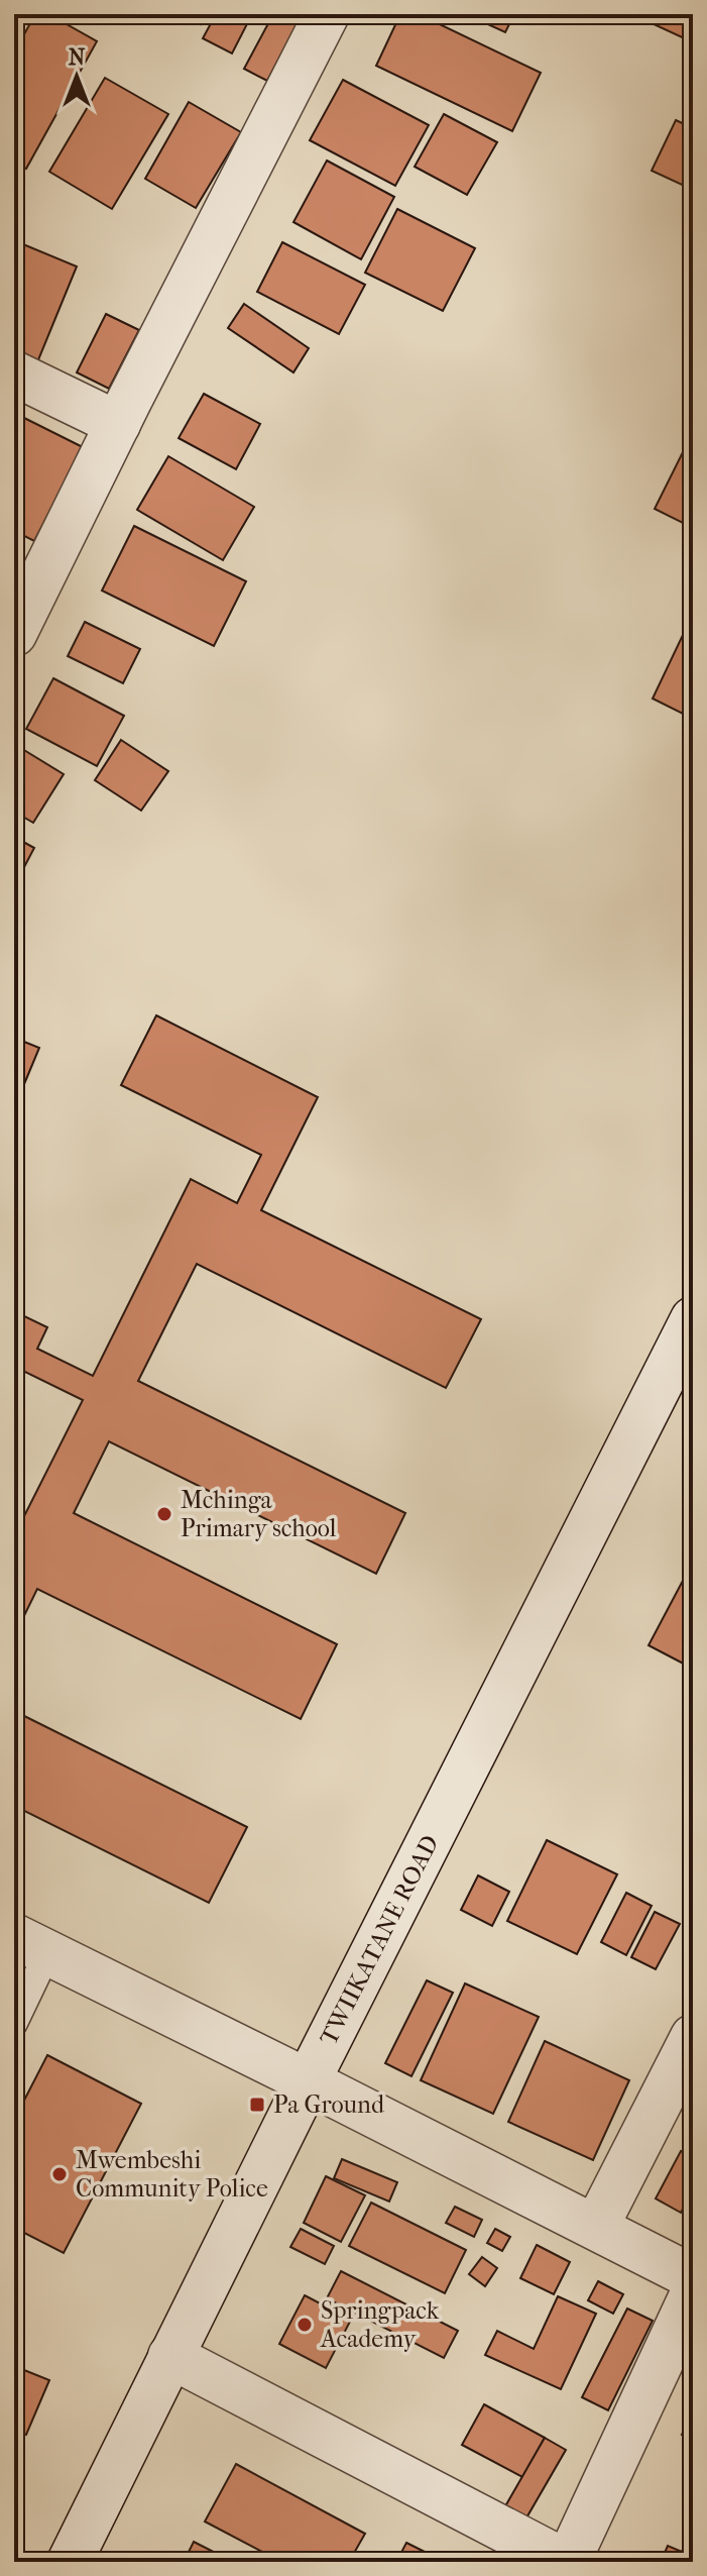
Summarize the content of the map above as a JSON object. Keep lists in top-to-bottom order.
{
  "streets": {
    "street": ["TWIIKATANE ROAD"]
  },
  "places": {
    "other": ["Mchinga Primary school", "Mwembeshi Community Police", "Springpack Academy"],
    "transit": ["Pa Ground"]
  },
  "north": "top"
}
